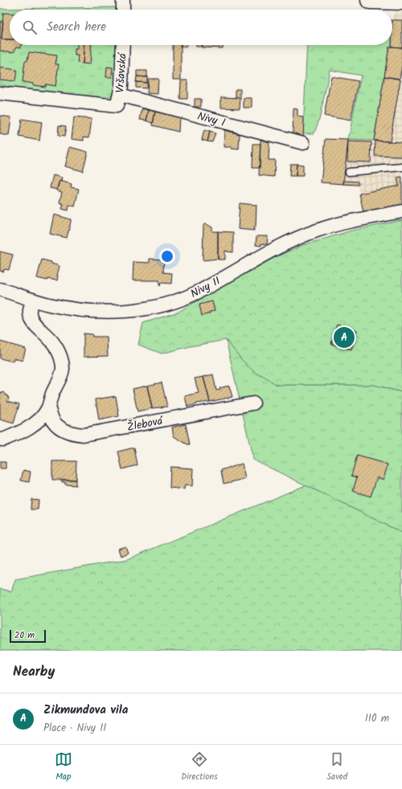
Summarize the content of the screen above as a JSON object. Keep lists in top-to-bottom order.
{
  "streets": {
    "street": [
      "Vršavská",
      "Nivy I",
      "Nivy II",
      "Žlebová"
    ]
  },
  "crossings": [
    ["Vršavská", "Nivy I"]
  ],
  "scale_bar": "20 m",
  "page": {
    "search": "Search here",
    "pins": "A",
    "scale": "20 m",
    "heading": "Nearby",
    "list": [
      {
        "mark": "A",
        "name": "Zikmundova vila",
        "note": "Place · Nivy II",
        "value": "110 m"
      }
    ],
    "nav": ["Map", "Directions", "Saved"]
  }
}
